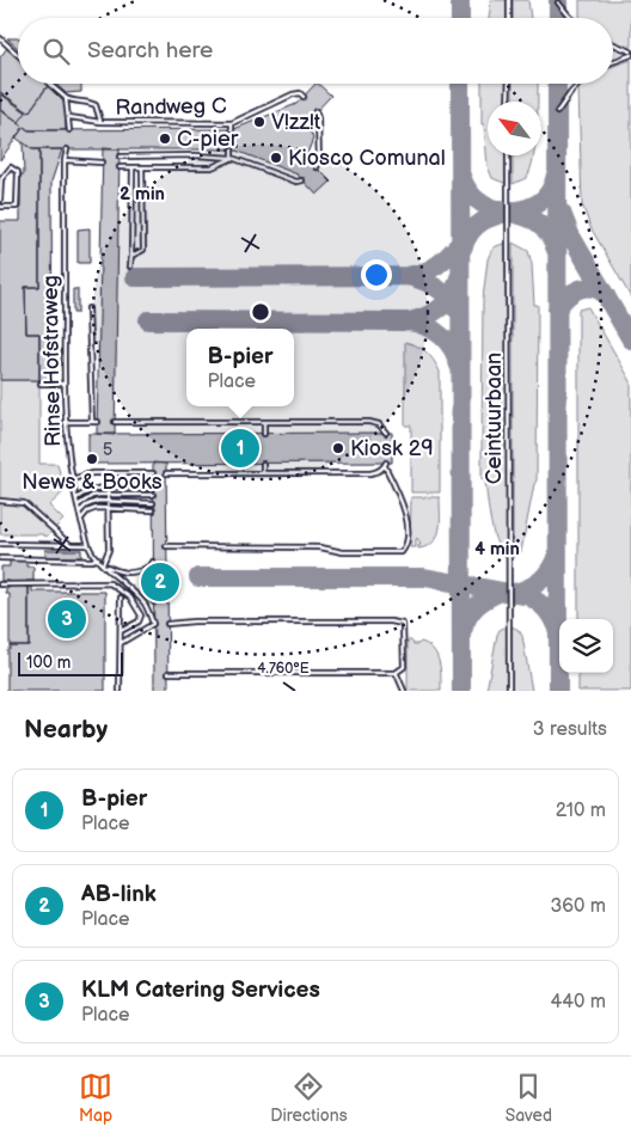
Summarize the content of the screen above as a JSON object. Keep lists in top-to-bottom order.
{
  "streets": {
    "lane": ["Randweg C", "Rinse Hofstraweg", "Ceintuurbaan"]
  },
  "places": [
    "V!zz!t",
    "C-pier",
    "Kiosco Comunal",
    "Kiosk 29",
    "News & Books"
  ],
  "house_numbers": ["5"],
  "scale_bar": "100 m",
  "north": "top left",
  "page": {
    "search": "Search here",
    "popup": ["B-pier", "Place"],
    "pins": ["1", "2", "3"],
    "scale": "100 m",
    "heading": ["Nearby", "3 results"],
    "list": [
      {
        "mark": "1",
        "name": "B-pier",
        "note": "Place",
        "value": "210 m"
      },
      {
        "mark": "2",
        "name": "AB-link",
        "note": "Place",
        "value": "360 m"
      },
      {
        "mark": "3",
        "name": "KLM Catering Services",
        "note": "Place",
        "value": "440 m"
      }
    ],
    "nav": ["Map", "Directions", "Saved"]
  },
  "coordinates": ["4.760°E"],
  "rings": ["2 min", "4 min"]
}
